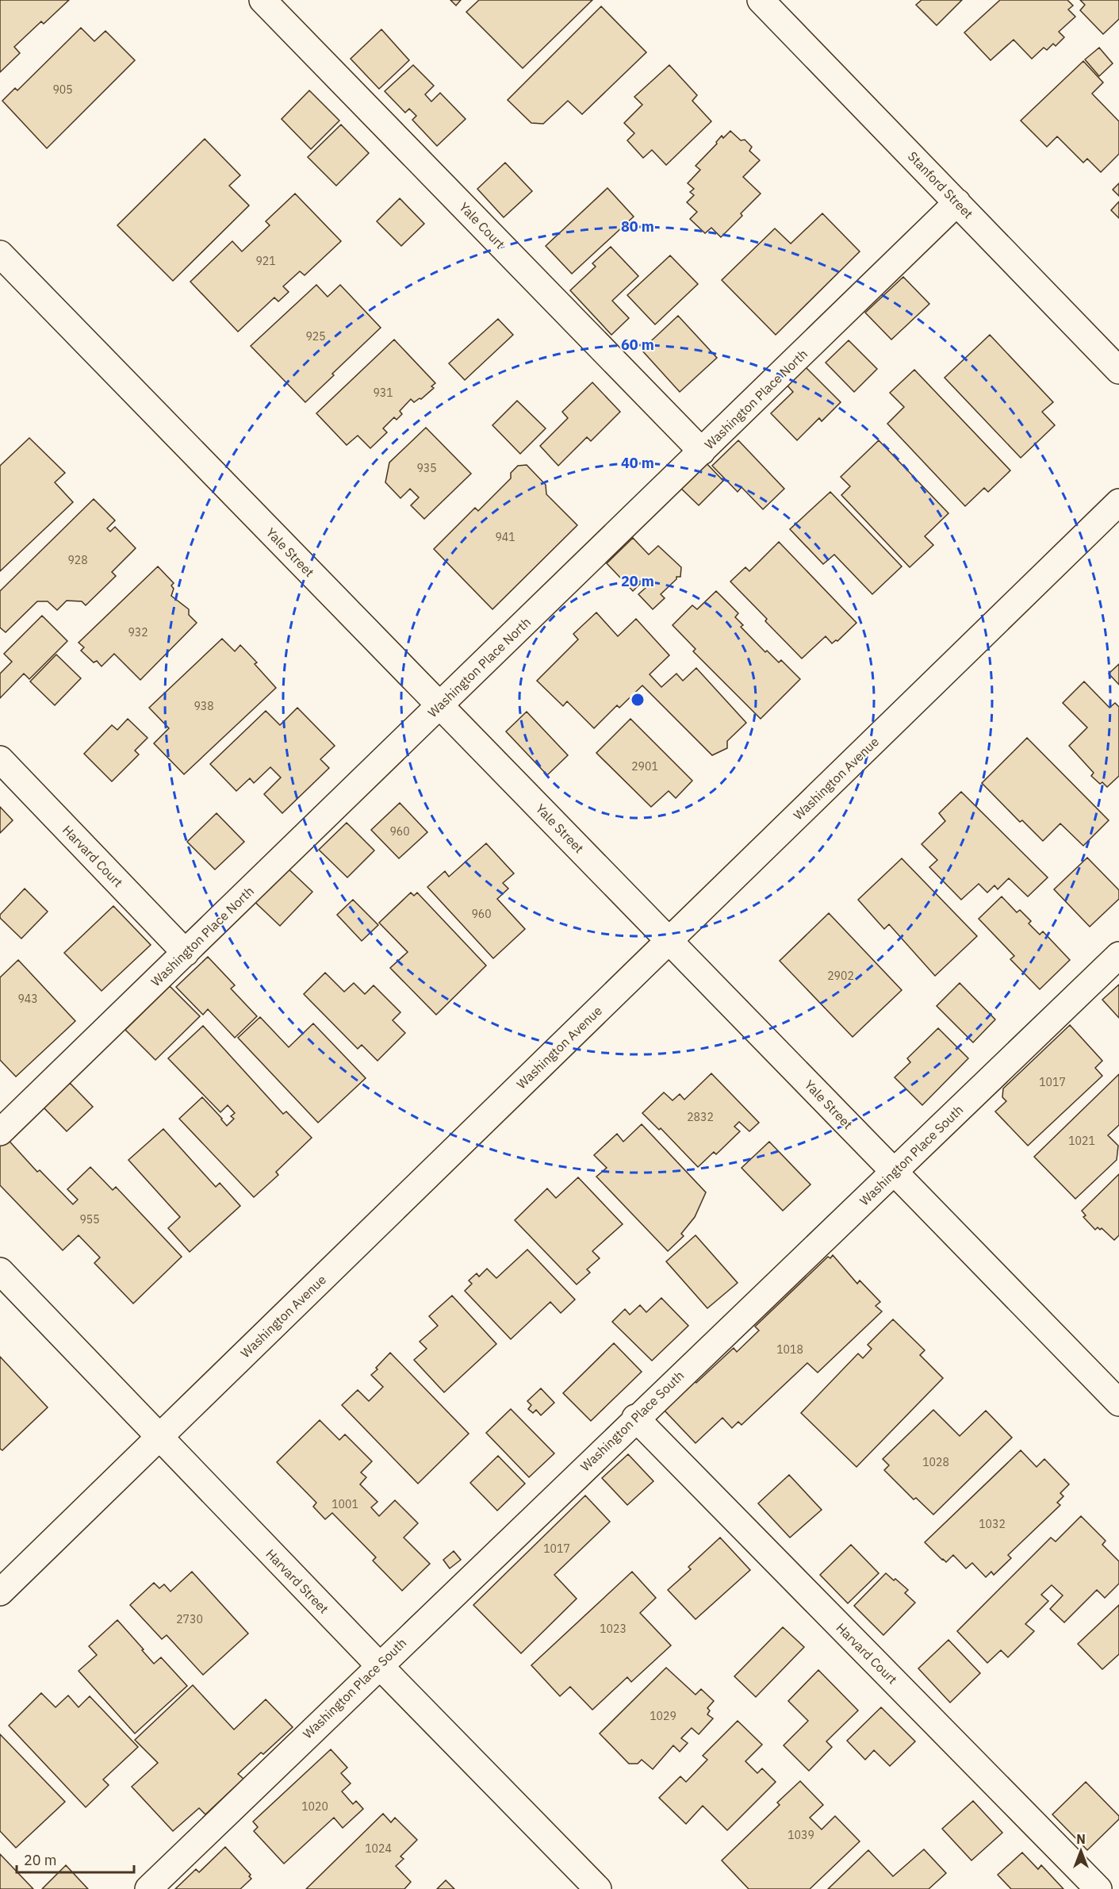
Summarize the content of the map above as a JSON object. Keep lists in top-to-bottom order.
{
  "streets": {
    "street": [
      "Stanford Street",
      "Yale Court",
      "Washington Place North",
      "Yale Street",
      "Washington Avenue",
      "Harvard Court",
      "Washington Place South",
      "Harvard Street"
    ]
  },
  "crossings": [
    ["Stanford Street", "Washington Place North"],
    ["Yale Court", "Washington Place North"],
    ["Washington Place North", "Yale Street"],
    ["Washington Place North", "Harvard Court"],
    ["Yale Street", "Washington Avenue"],
    ["Yale Street", "Washington Place South"],
    ["Washington Avenue", "Harvard Street"],
    ["Harvard Court", "Washington Place South"],
    ["Washington Place South", "Harvard Street"]
  ],
  "house_numbers": [
    "905",
    "921",
    "925",
    "931",
    "935",
    "941",
    "928",
    "932",
    "938",
    "2901",
    "960",
    "960",
    "2902",
    "943",
    "1017",
    "2832",
    "1021",
    "955",
    "1018",
    "1028",
    "1001",
    "1032",
    "1017",
    "2730",
    "1023",
    "1029",
    "1020",
    "1039",
    "1024"
  ],
  "scale_bar": "20 m",
  "north": "top",
  "rings": [
    "80 m",
    "60 m",
    "40 m",
    "20 m"
  ]
}
